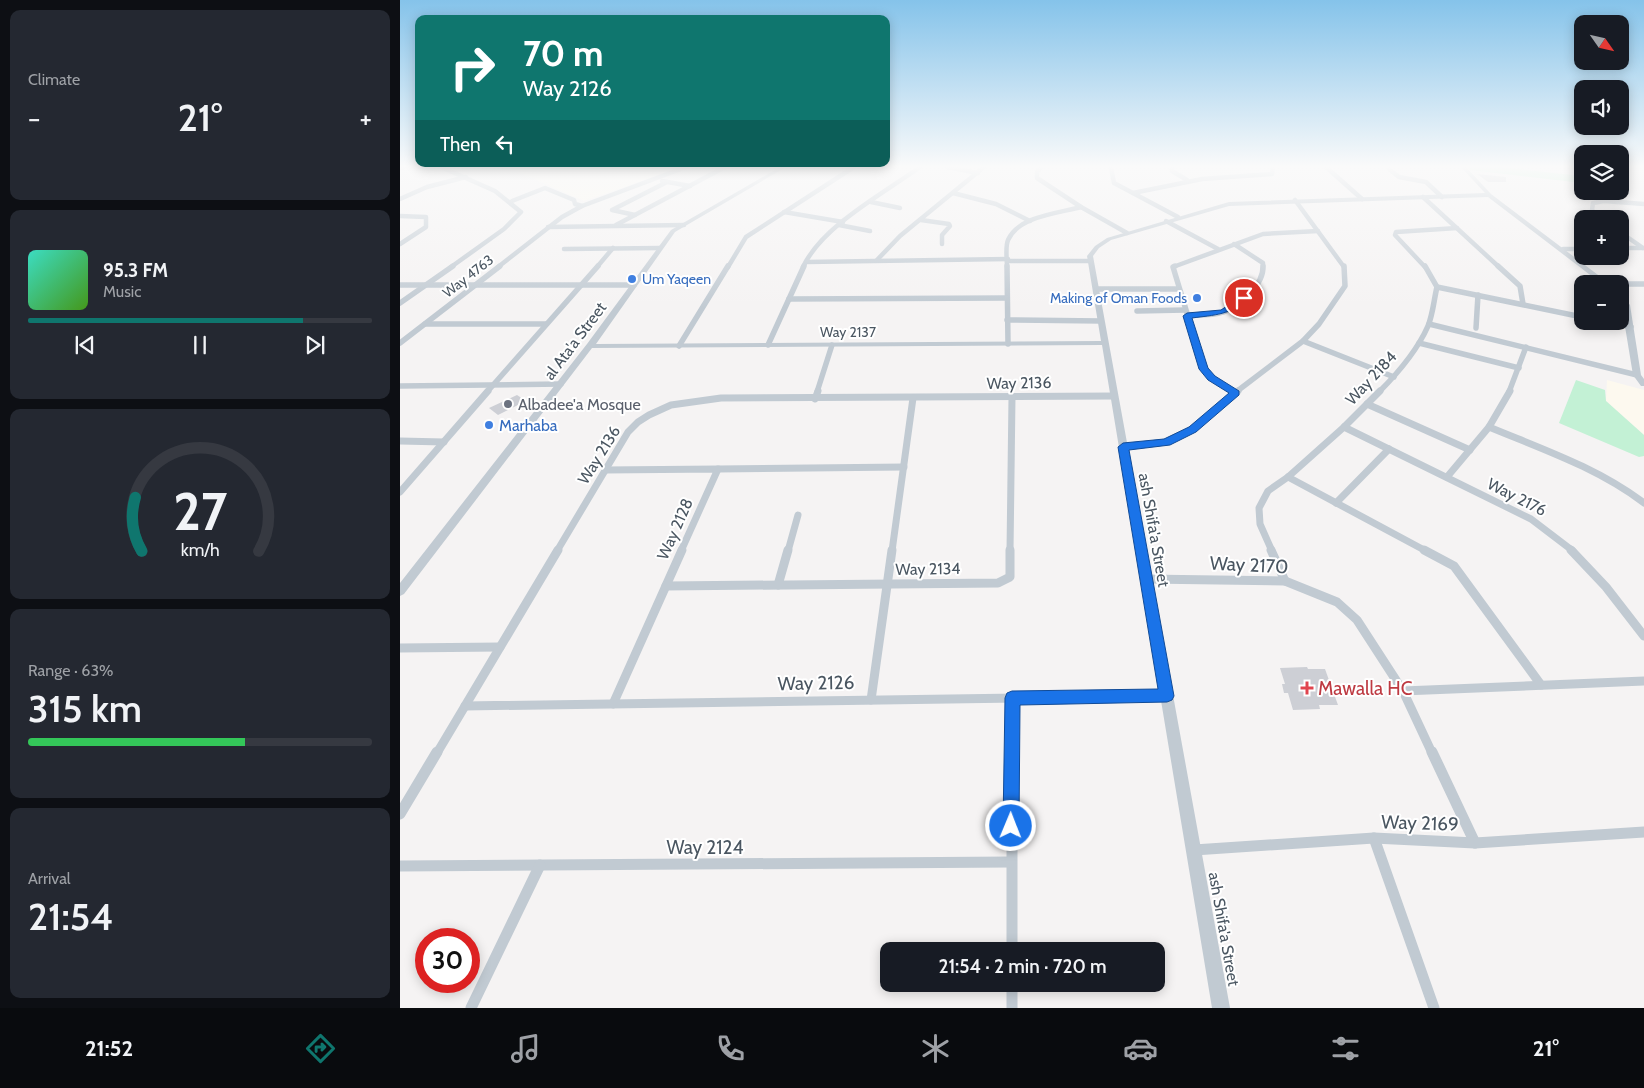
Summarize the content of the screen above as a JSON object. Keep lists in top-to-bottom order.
{
  "streets": {
    "street": [
      "Way 4763",
      "Way 2137",
      "al Ata'a Street",
      "Way 2184",
      "Way 2136",
      "Way 2176",
      "Way 2128",
      "ash Shifa'a Street",
      "Way 2170",
      "Way 2134",
      "Way 2126",
      "Way 2169",
      "Way 2124"
    ]
  },
  "crossings": [
    ["Way 2137", "al Ata'a Street"],
    ["Way 2137", "ash Shifa'a Street"],
    ["Way 2184", "Way 2176"],
    ["Way 2184", "Way 2170"],
    ["Way 2136", "ash Shifa'a Street"],
    ["Way 2136", "Way 2134"],
    ["Way 2136", "Way 2126"],
    ["Way 2128", "Way 2134"],
    ["Way 2128", "Way 2126"],
    ["ash Shifa'a Street", "Way 2170"],
    ["ash Shifa'a Street", "Way 2126"],
    ["ash Shifa'a Street", "Way 2169"],
    ["Way 2170", "Way 2169"]
  ],
  "places": {
    "other": [
      "Um Yaqeen",
      "Making of Oman Foods",
      "Albadee'a Mosque",
      "Marhaba"
    ],
    "health": ["Mawalla HC"]
  },
  "north": "bottom right",
  "page": {
    "tile": [
      "Climate",
      ["Range · 63%", "315 km"],
      ["Arrival", "21:54"]
    ],
    "map_buttons": ["+", "−"],
    "turn": ["70 m", "Way 2126"],
    "heat": ["−", "21°", "+"],
    "then": "Then",
    "song": ["95.3 FM", "Music"],
    "limit": "30",
    "trip": "21:54 · 2 min · 720 m",
    "tabs": ["21:52", "21°"],
    "gauge": ["27", "km/h"]
  }
}
